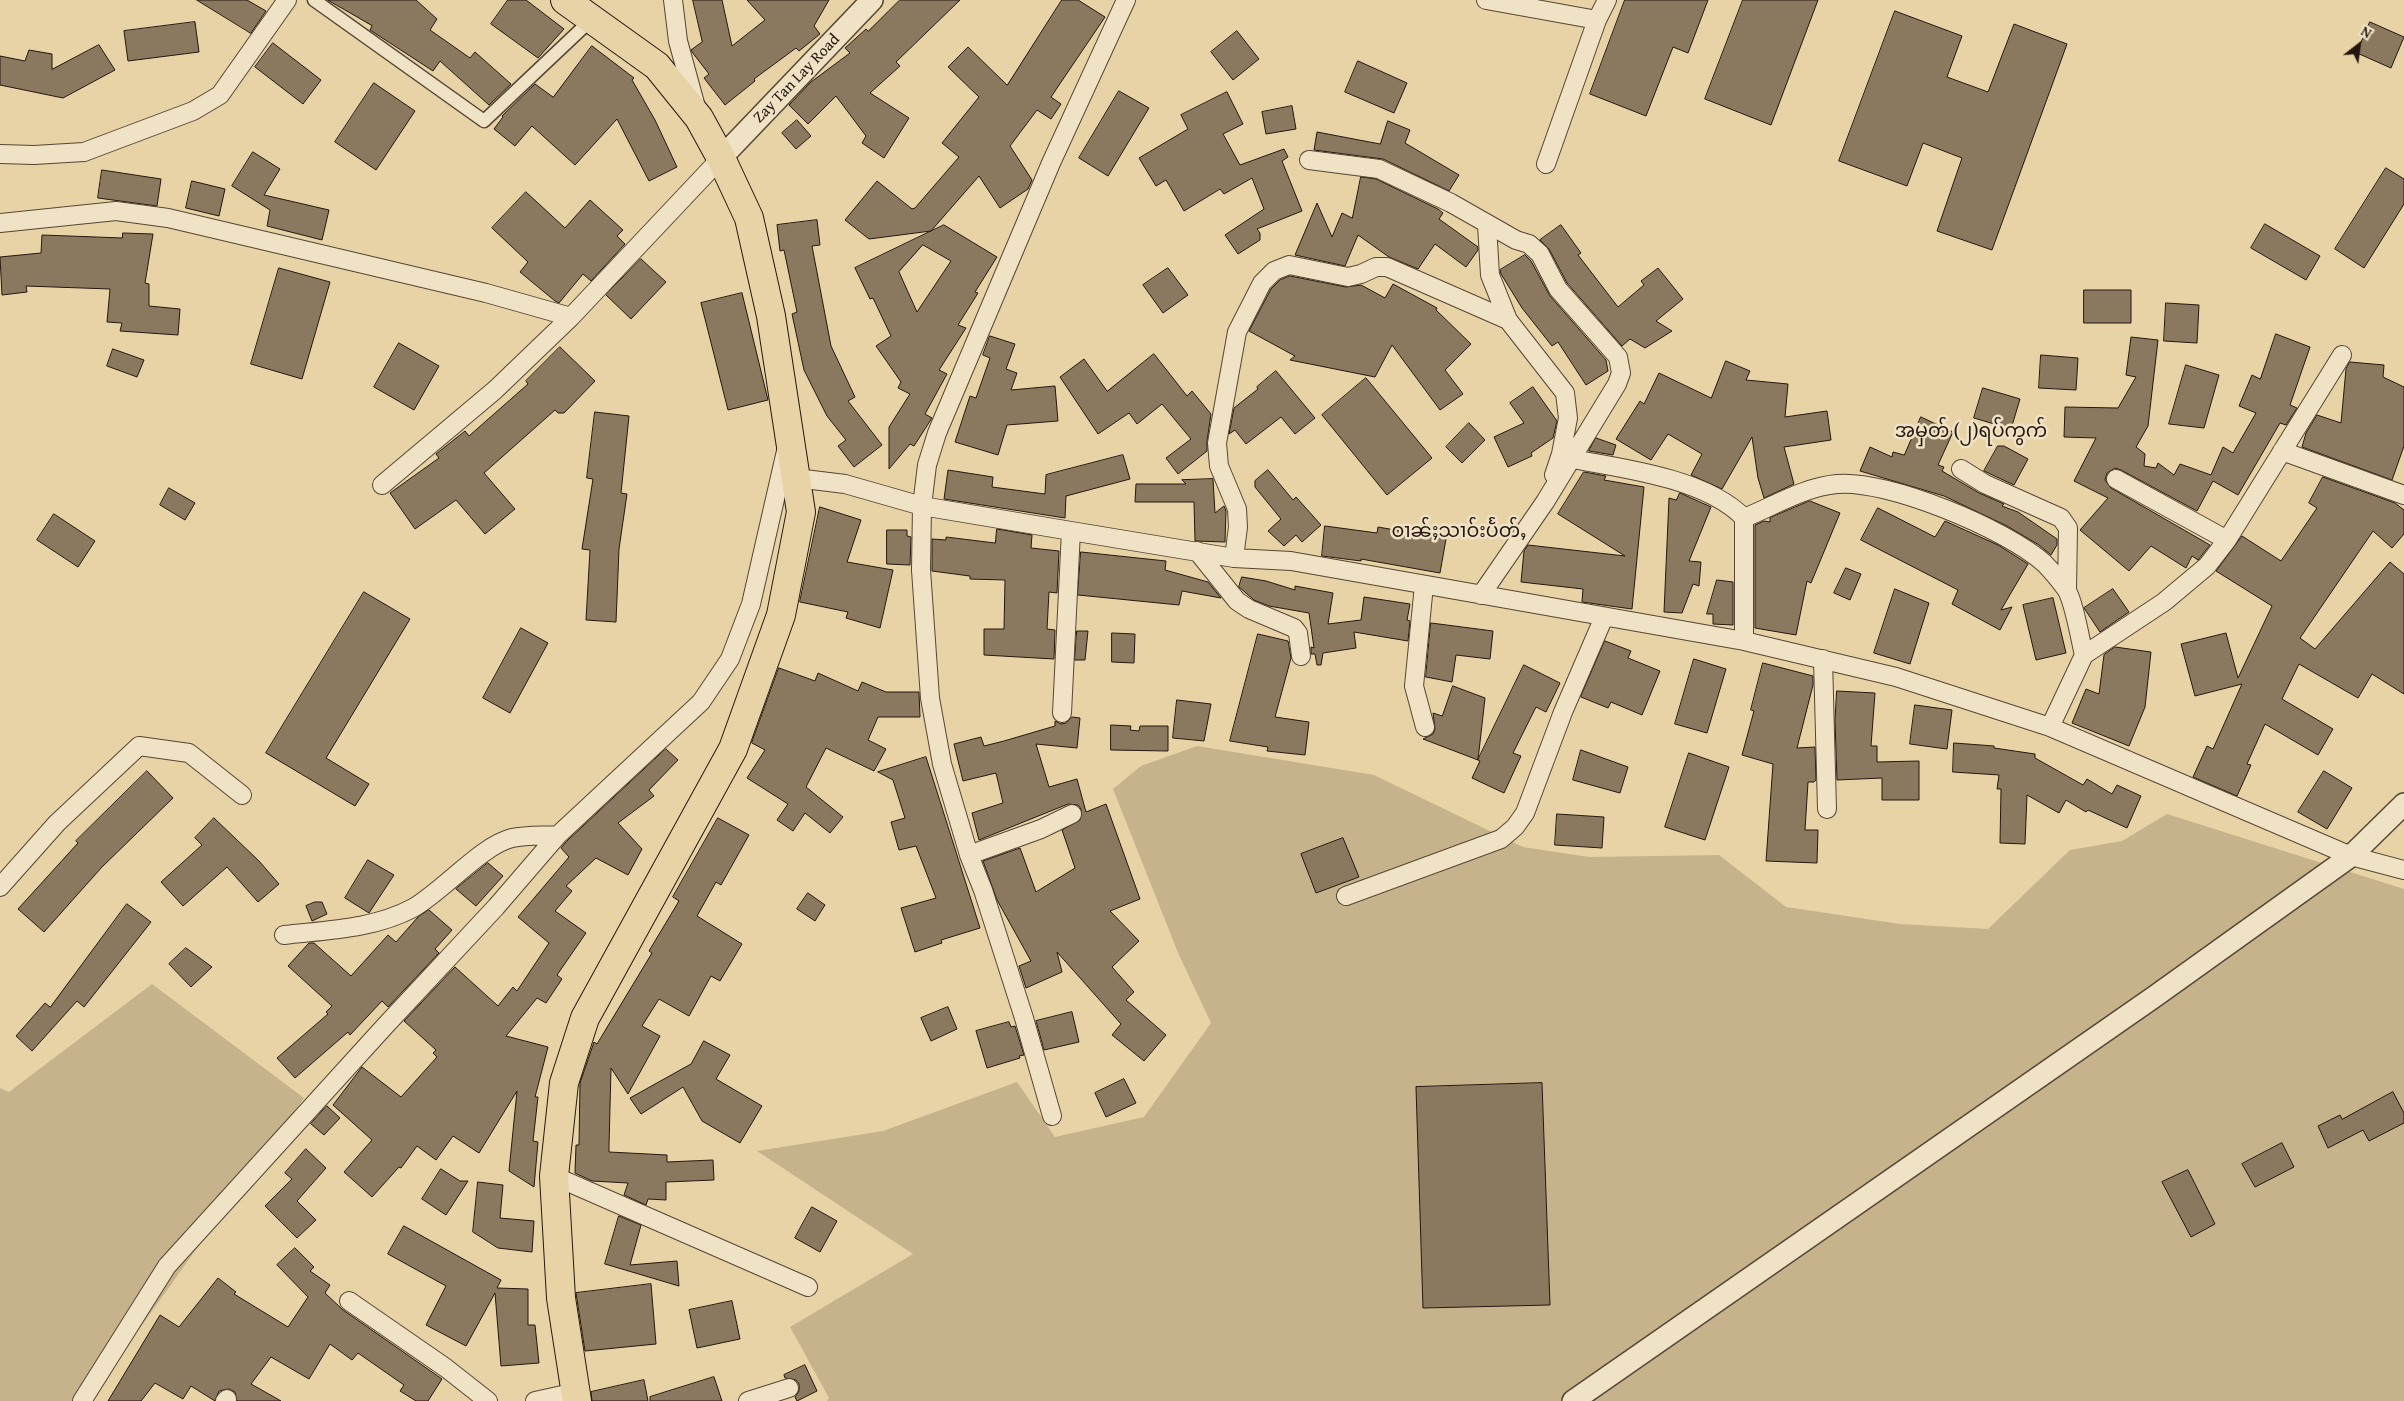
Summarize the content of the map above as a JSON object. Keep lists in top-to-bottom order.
{
  "streets": {
    "street": ["Zay Tan Lay Road"]
  },
  "districts": ["အမှတ် (၂)ရပ်ကွက်", "ဝၢၼ်ႈသၢဝ်းပႅတ်ႇ"],
  "north": "top right"
}
